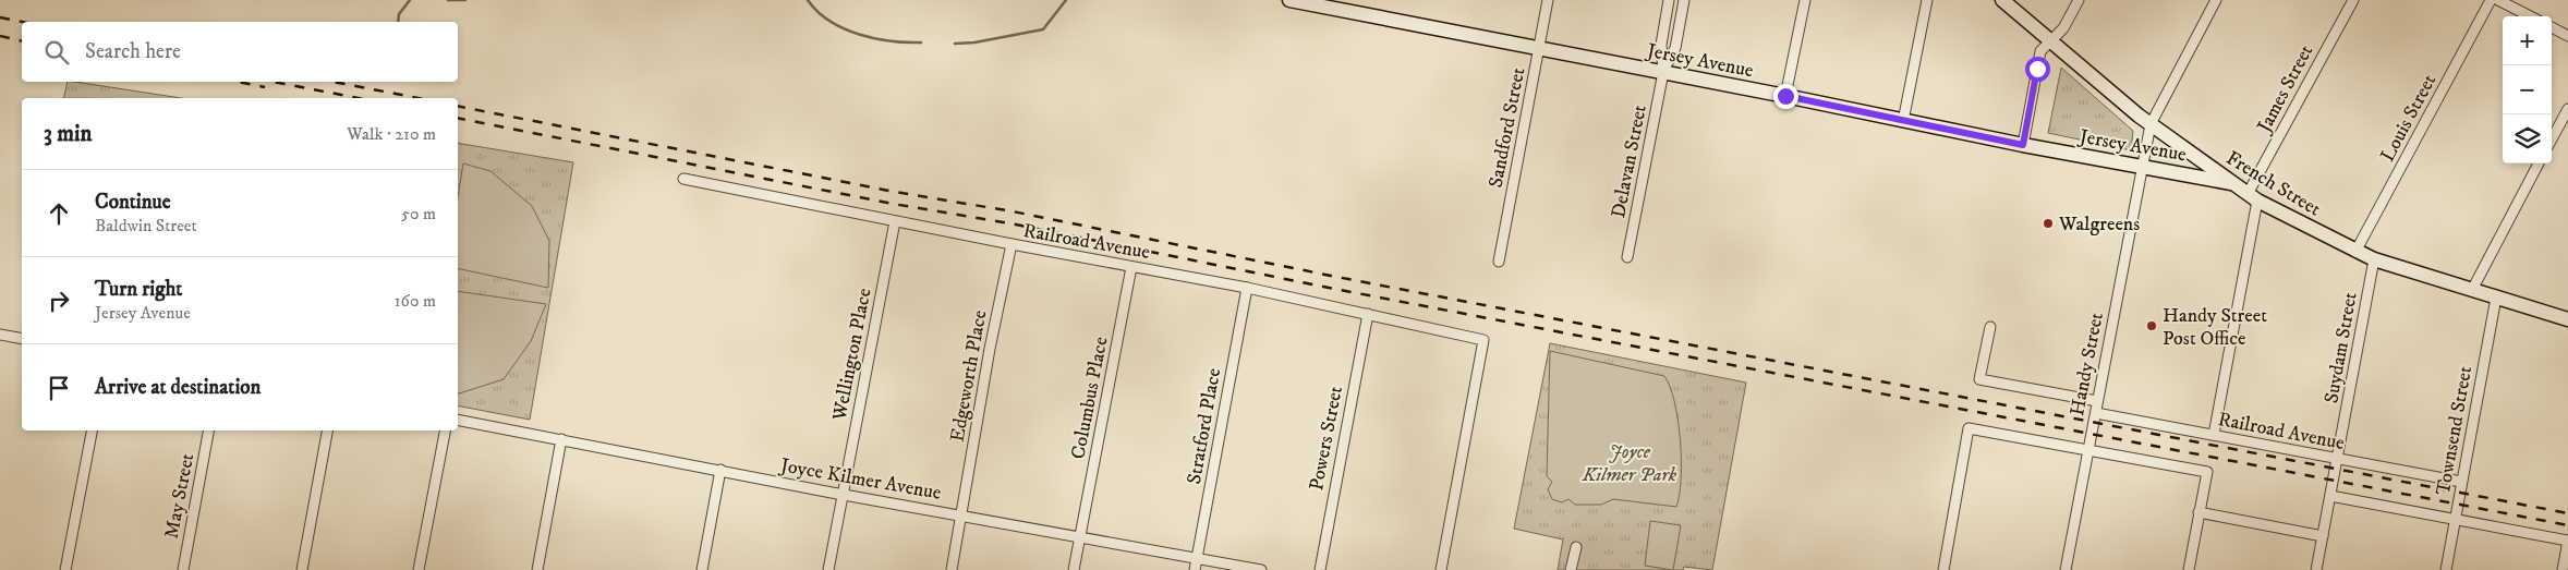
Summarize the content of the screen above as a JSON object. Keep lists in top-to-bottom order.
{
  "streets": {
    "street": [
      "Jersey Avenue",
      "James Street",
      "Louis Street",
      "Sandford Street",
      "Delavan Street",
      "French Street",
      "Railroad Avenue",
      "Suydam Street",
      "Wellington Place",
      "Handy Street",
      "Edgeworth Place",
      "Columbus Place",
      "Stratford Place",
      "Townsend Street",
      "Powers Street",
      "Joyce Kilmer Avenue",
      "May Street"
    ]
  },
  "crossings": [
    ["Jersey Avenue", "Sandford Street"],
    ["Jersey Avenue", "Delavan Street"],
    ["Jersey Avenue", "French Street"],
    ["Jersey Avenue", "Handy Street"],
    ["James Street", "French Street"],
    ["James Street", "Railroad Avenue"],
    ["Louis Street", "French Street"],
    ["French Street", "Suydam Street"],
    ["French Street", "Handy Street"],
    ["French Street", "Townsend Street"],
    ["Railroad Avenue", "Suydam Street"],
    ["Railroad Avenue", "Wellington Place"],
    ["Railroad Avenue", "Handy Street"],
    ["Railroad Avenue", "Edgeworth Place"],
    ["Railroad Avenue", "Columbus Place"],
    ["Railroad Avenue", "Stratford Place"],
    ["Railroad Avenue", "Townsend Street"],
    ["Railroad Avenue", "Powers Street"],
    ["Wellington Place", "Joyce Kilmer Avenue"],
    ["Edgeworth Place", "Joyce Kilmer Avenue"],
    ["Columbus Place", "Joyce Kilmer Avenue"],
    ["Stratford Place", "Joyce Kilmer Avenue"]
  ],
  "parks": ["Joyce Kilmer Park"],
  "places": ["Walgreens", "Handy Street Post Office"],
  "page": {
    "map_buttons": ["+", "−"],
    "search": "Search here",
    "heading": ["3 min", "Walk · 210 m"],
    "list": [
      ["Continue", "Baldwin Street", "50 m"],
      ["Turn right", "Jersey Avenue", "160 m"],
      "Arrive at destination"
    ]
  }
}
